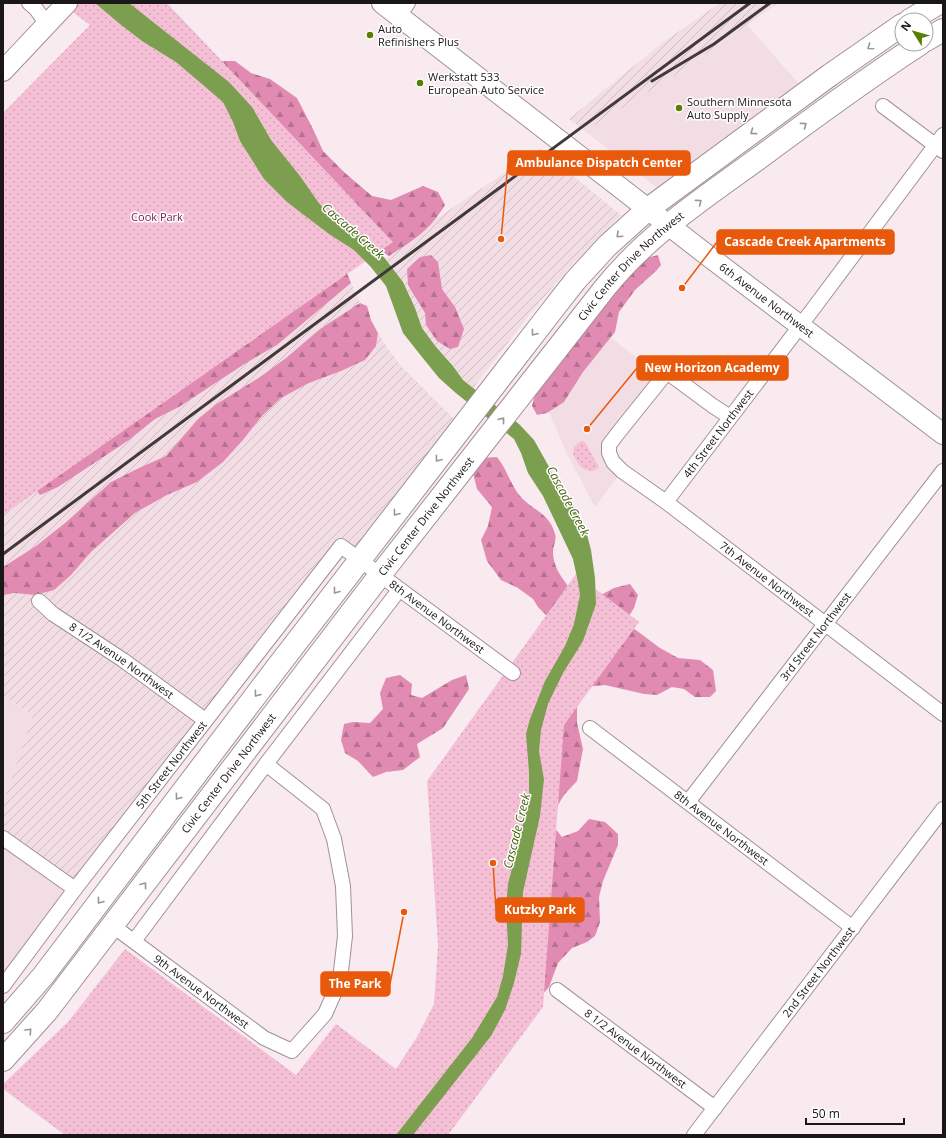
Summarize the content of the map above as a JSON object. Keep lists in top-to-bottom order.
{
  "streets": {
    "main road": ["Civic Center Drive Northwest"],
    "street": [
      "6th Avenue Northwest",
      "4th Street Northwest",
      "7th Avenue Northwest",
      "8th Avenue Northwest",
      "3rd Street Northwest",
      "8 1/2 Avenue Northwest",
      "5th Street Northwest",
      "2nd Street Northwest",
      "9th Avenue Northwest"
    ]
  },
  "crossings": [
    ["Civic Center Drive Northwest", "6th Avenue Northwest"],
    ["Civic Center Drive Northwest", "8th Avenue Northwest"],
    ["Civic Center Drive Northwest", "9th Avenue Northwest"],
    ["6th Avenue Northwest", "4th Street Northwest"],
    ["4th Street Northwest", "7th Avenue Northwest"],
    ["7th Avenue Northwest", "3rd Street Northwest"],
    ["8th Avenue Northwest", "3rd Street Northwest"],
    ["8th Avenue Northwest", "5th Street Northwest"],
    ["8th Avenue Northwest", "2nd Street Northwest"],
    ["8 1/2 Avenue Northwest", "5th Street Northwest"],
    ["8 1/2 Avenue Northwest", "2nd Street Northwest"]
  ],
  "water": ["Cascade Creek"],
  "parks": ["Cook Park"],
  "places": [
    "Auto Refinishers Plus",
    "Werkstatt 533 European Auto Service",
    "Southern Minnesota Auto Supply",
    "Ambulance Dispatch Center",
    "Cascade Creek Apartments",
    "New Horizon Academy",
    "Kutzky Park",
    "The Park"
  ],
  "scale_bar": "50 m",
  "north": "top left"
}
